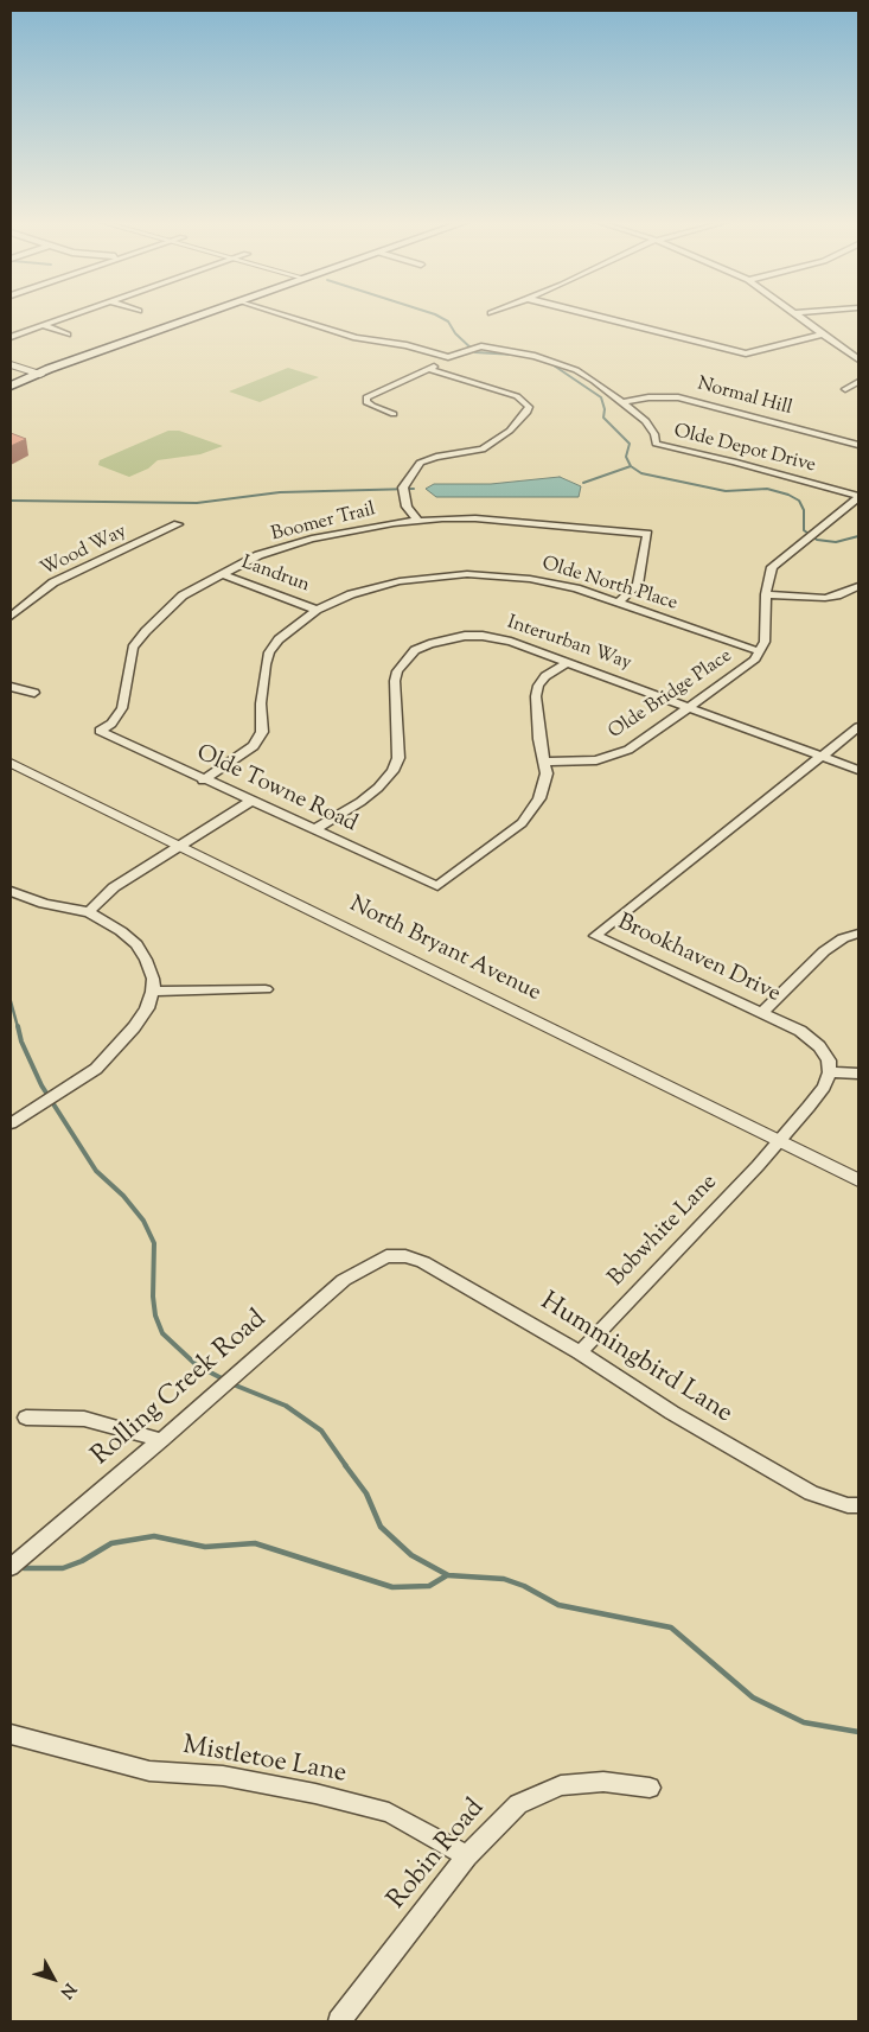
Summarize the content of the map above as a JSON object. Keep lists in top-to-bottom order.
{
  "streets": {
    "street": [
      "Normal Hill",
      "Olde Depot Drive",
      "Boomer Trail",
      "Wood Way",
      "Landrun",
      "Olde North Place",
      "Interurban Way",
      "Olde Bridge Place",
      "Olde Towne Road",
      "North Bryant Avenue",
      "Brookhaven Drive",
      "Bobwhite Lane",
      "Hummingbird Lane",
      "Rolling Creek Road",
      "Mistletoe Lane",
      "Robin Road"
    ]
  },
  "crossings": [
    ["Normal Hill", "Olde Depot Drive"],
    ["Olde Depot Drive", "Olde Bridge Place"],
    ["Boomer Trail", "Landrun"],
    ["Boomer Trail", "Olde North Place"],
    ["Boomer Trail", "Olde Towne Road"],
    ["Landrun", "Olde North Place"],
    ["Olde North Place", "Olde Bridge Place"],
    ["Olde North Place", "Olde Towne Road"],
    ["Interurban Way", "Olde Bridge Place"],
    ["Interurban Way", "Olde Towne Road"],
    ["Interurban Way", "Brookhaven Drive"],
    ["Olde Bridge Place", "Olde Towne Road"],
    ["North Bryant Avenue", "Bobwhite Lane"],
    ["Bobwhite Lane", "Hummingbird Lane"],
    ["Hummingbird Lane", "Rolling Creek Road"],
    ["Mistletoe Lane", "Robin Road"]
  ],
  "north": "bottom right"
}
